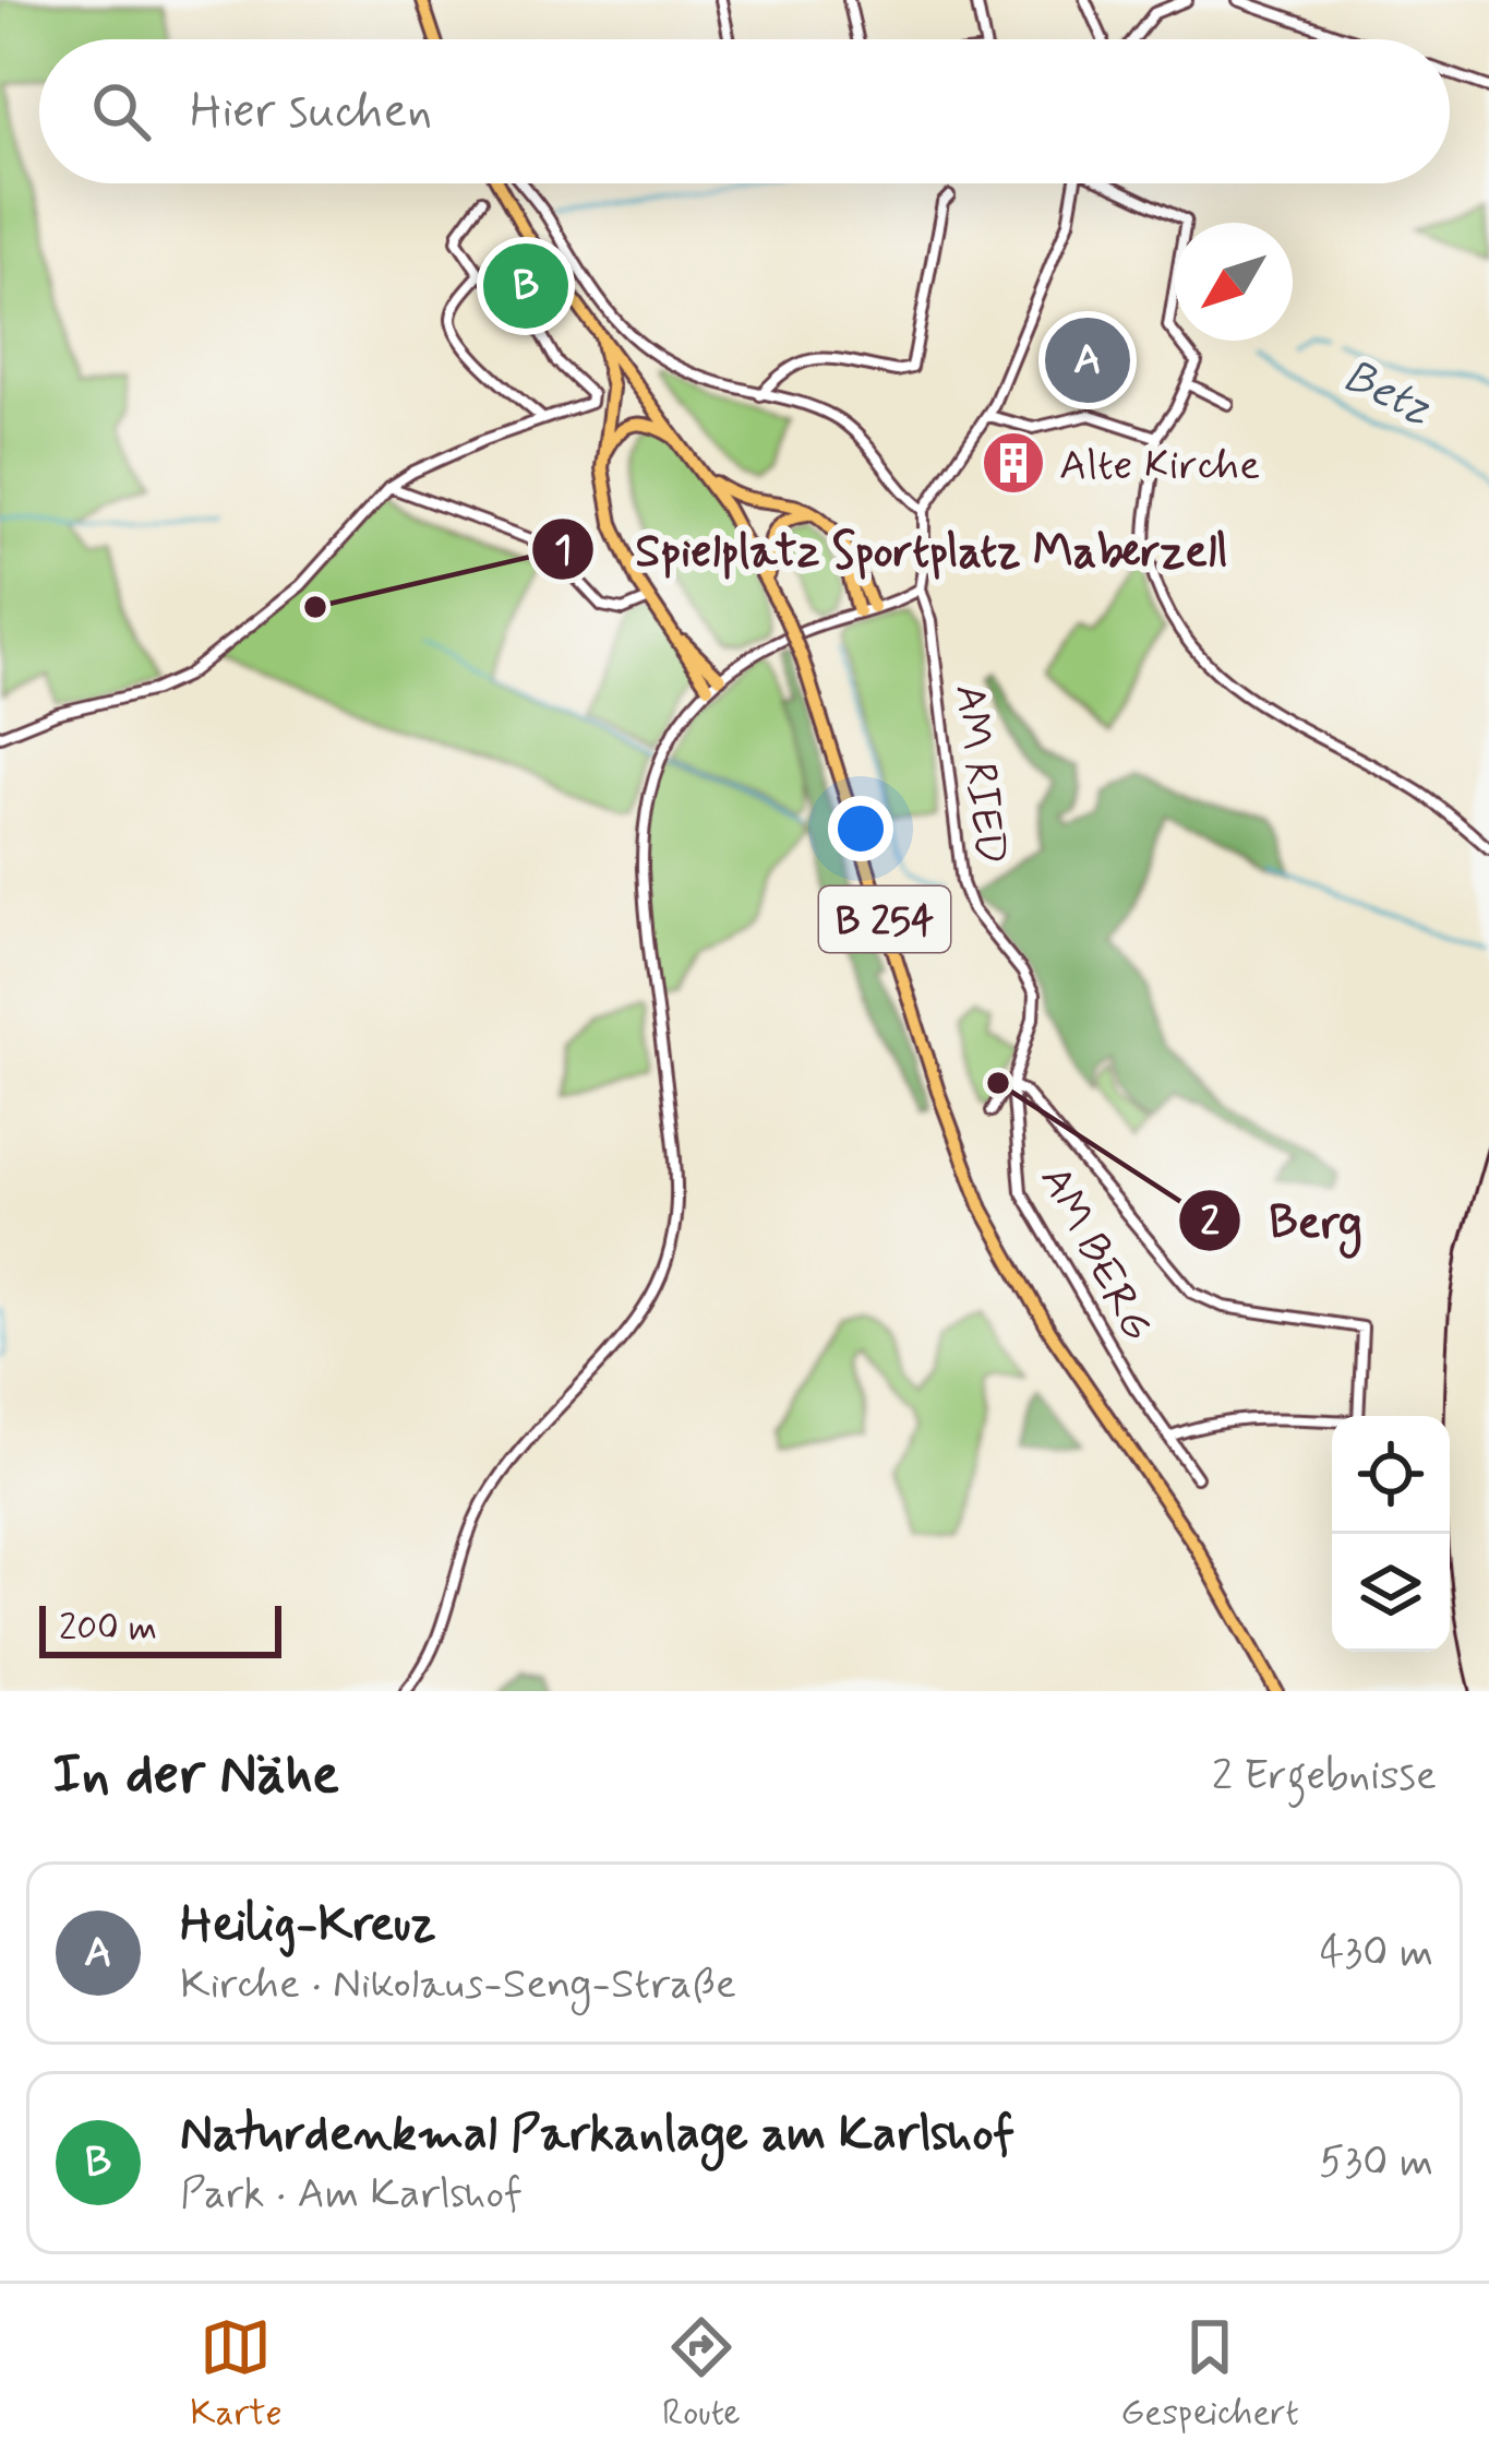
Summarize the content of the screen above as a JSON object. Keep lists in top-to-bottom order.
{
  "streets": {
    "highway": ["B 254"],
    "street": ["AM RIED", "AM BERG"]
  },
  "crossings": [
    ["AM RIED", "AM BERG"]
  ],
  "water": ["Betz"],
  "places": {
    "building": ["Alte Kirche"],
    "other": ["Spielplatz Sportplatz Maberzell", "Berg"]
  },
  "scale_bar": "200 m",
  "north": "bottom left",
  "page": {
    "search": "Hier suchen",
    "pins": ["B", "A"],
    "scale": "200 m",
    "heading": ["In der Nähe", "2 Ergebnisse"],
    "list": [
      {
        "mark": "A",
        "name": "Heilig-Kreuz",
        "note": "Kirche · Nikolaus-Seng-Straße",
        "value": "430 m"
      },
      {
        "mark": "B",
        "name": "Naturdenkmal Parkanlage am Karlshof",
        "note": "Park · Am Karlshof",
        "value": "530 m"
      }
    ],
    "nav": ["Karte", "Route", "Gespeichert"]
  }
}
